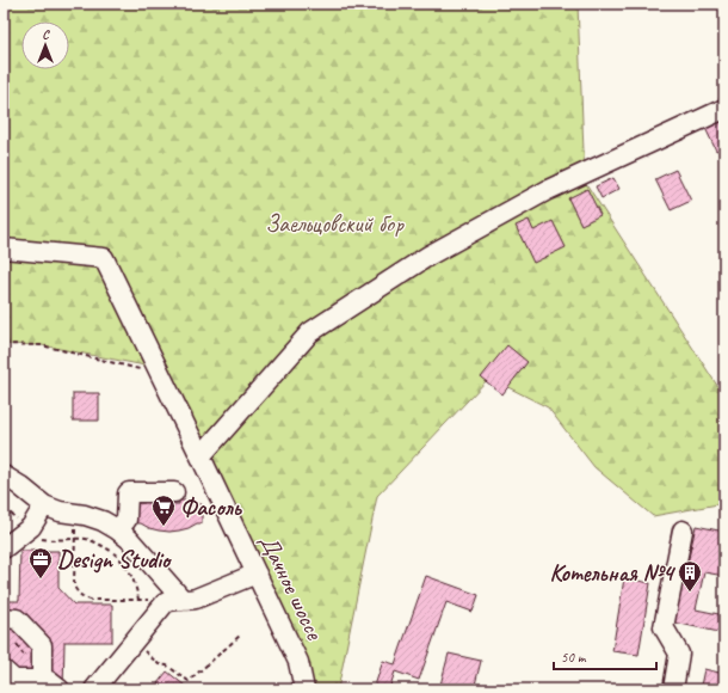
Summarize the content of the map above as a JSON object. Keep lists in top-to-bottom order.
{
  "streets": {
    "street": ["Дачное шоссе"]
  },
  "parks": ["Заельцовский бор"],
  "places": {
    "supermarket": ["Фасоль"],
    "office": ["Design Studio"],
    "building": ["Котельная №4"]
  },
  "scale_bar": "50 m",
  "north": "top"
}
